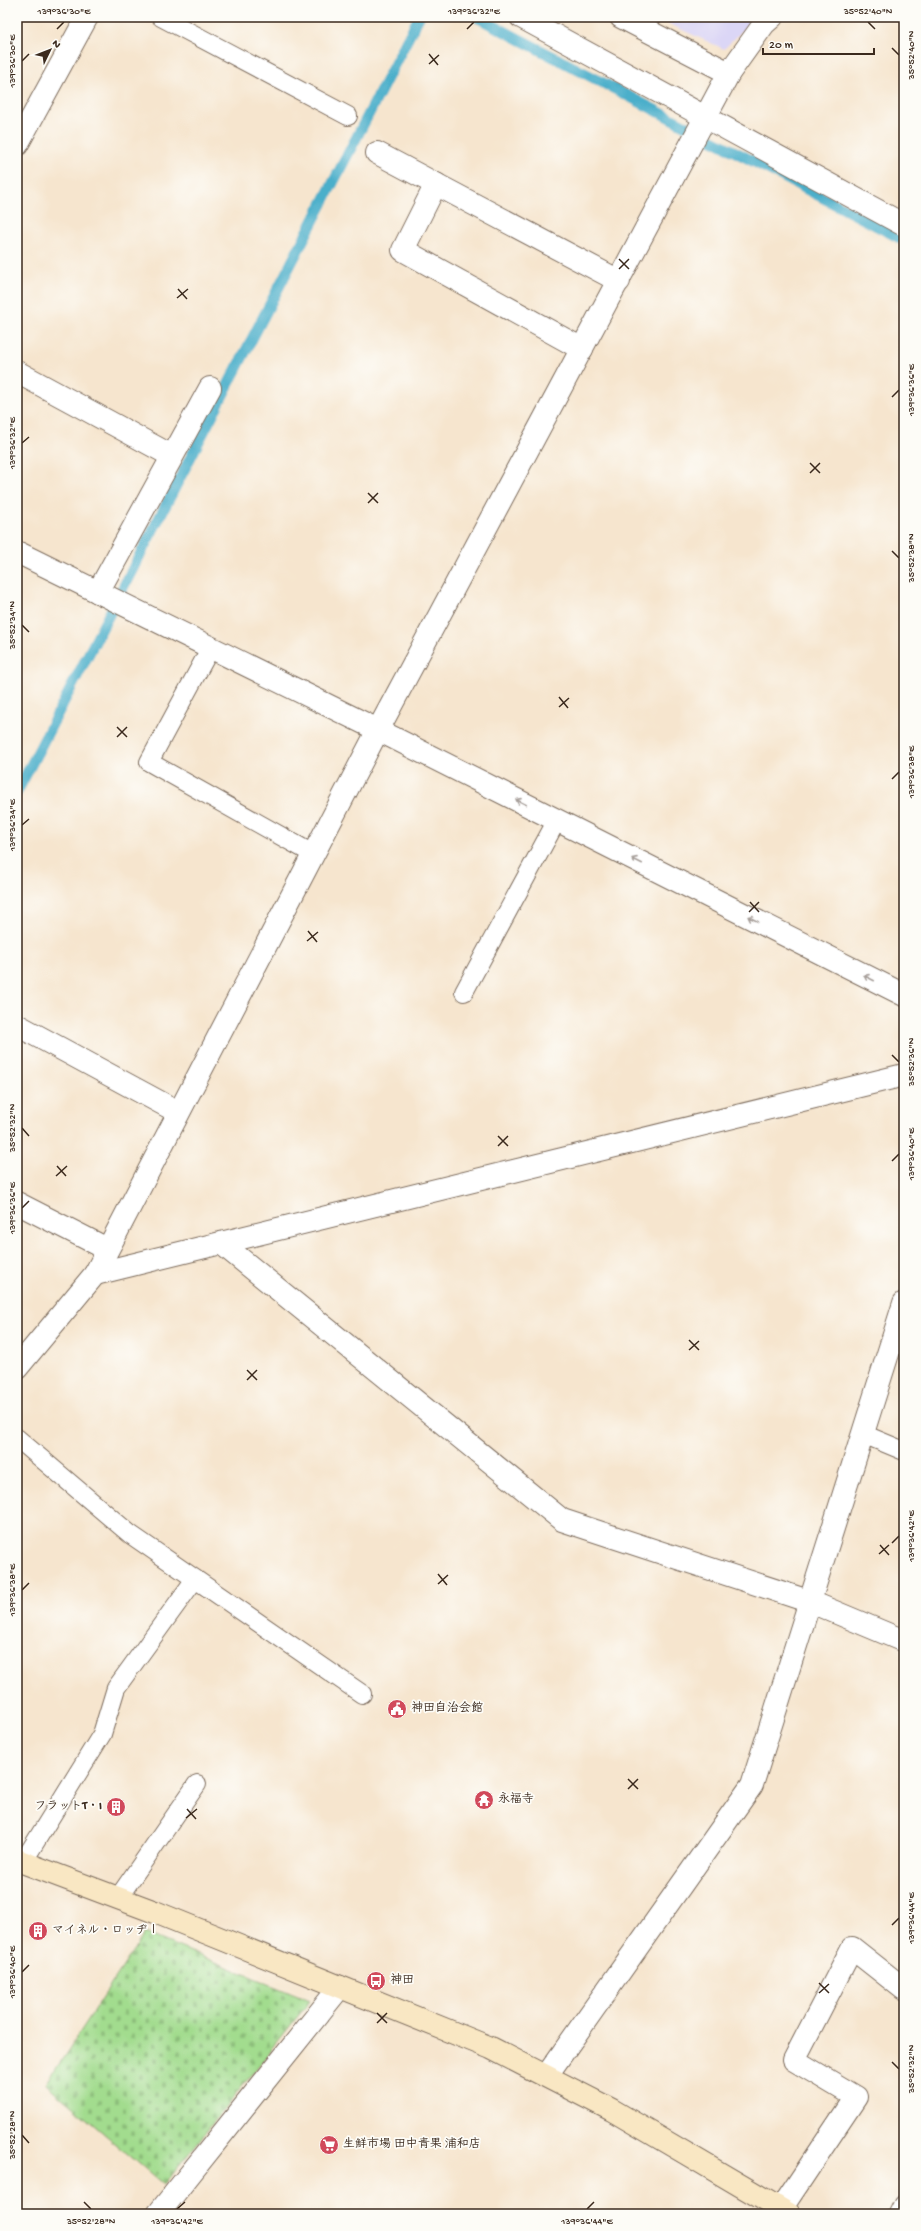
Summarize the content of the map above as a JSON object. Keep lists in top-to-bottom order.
{
  "places": {
    "public building": ["神田自治会館"],
    "temple": ["永福寺"],
    "building": ["フラットT・I", "マイネル・ロッヂⅠ"],
    "bus stop": ["神田"],
    "supermarket": ["生鮮市場 田中青果 浦和店"]
  },
  "scale_bar": "20 m",
  "north": "top right",
  "coordinates": [
    "139°36'30\"E",
    "139°36'32\"E",
    "35°52'40\"N",
    "139°36'36\"E",
    "35°52'38\"N",
    "35°52'34\"N",
    "139°36'38\"E",
    "139°36'34\"E",
    "35°52'36\"N",
    "35°52'32\"N",
    "139°36'40\"E",
    "139°36'42\"E",
    "139°36'44\"E",
    "35°52'28\"N"
  ]
}
